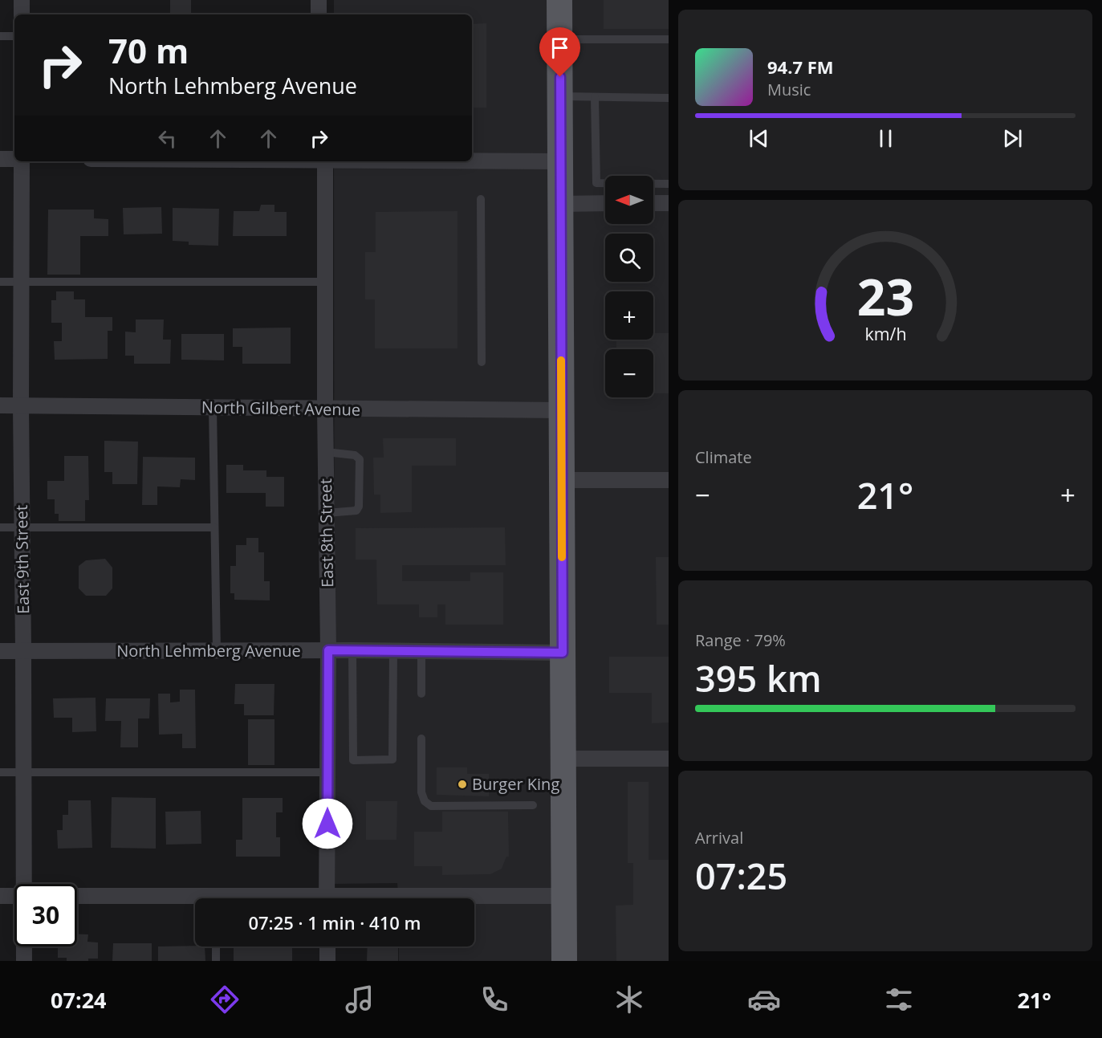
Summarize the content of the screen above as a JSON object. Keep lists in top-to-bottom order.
{
  "streets": {
    "street": [
      "North Gilbert Avenue",
      "East 8th Street",
      "East 9th Street",
      "North Lehmberg Avenue"
    ]
  },
  "crossings": [
    ["North Gilbert Avenue", "East 8th Street"],
    ["North Gilbert Avenue", "East 9th Street"],
    ["East 8th Street", "North Lehmberg Avenue"],
    ["East 9th Street", "North Lehmberg Avenue"]
  ],
  "places": ["Burger King"],
  "north": "left",
  "page": {
    "turn": ["70 m", "North Lehmberg Avenue"],
    "song": ["94.7 FM", "Music"],
    "map_buttons": ["+", "−"],
    "tile": [
      "Climate",
      ["Range · 79%", "395 km"],
      ["Arrival", "07:25"]
    ],
    "heat": ["−", "21°", "+"],
    "limit": "30",
    "trip": "07:25 · 1 min · 410 m",
    "tabs": ["07:24", "21°"],
    "gauge": ["23", "km/h"]
  }
}
